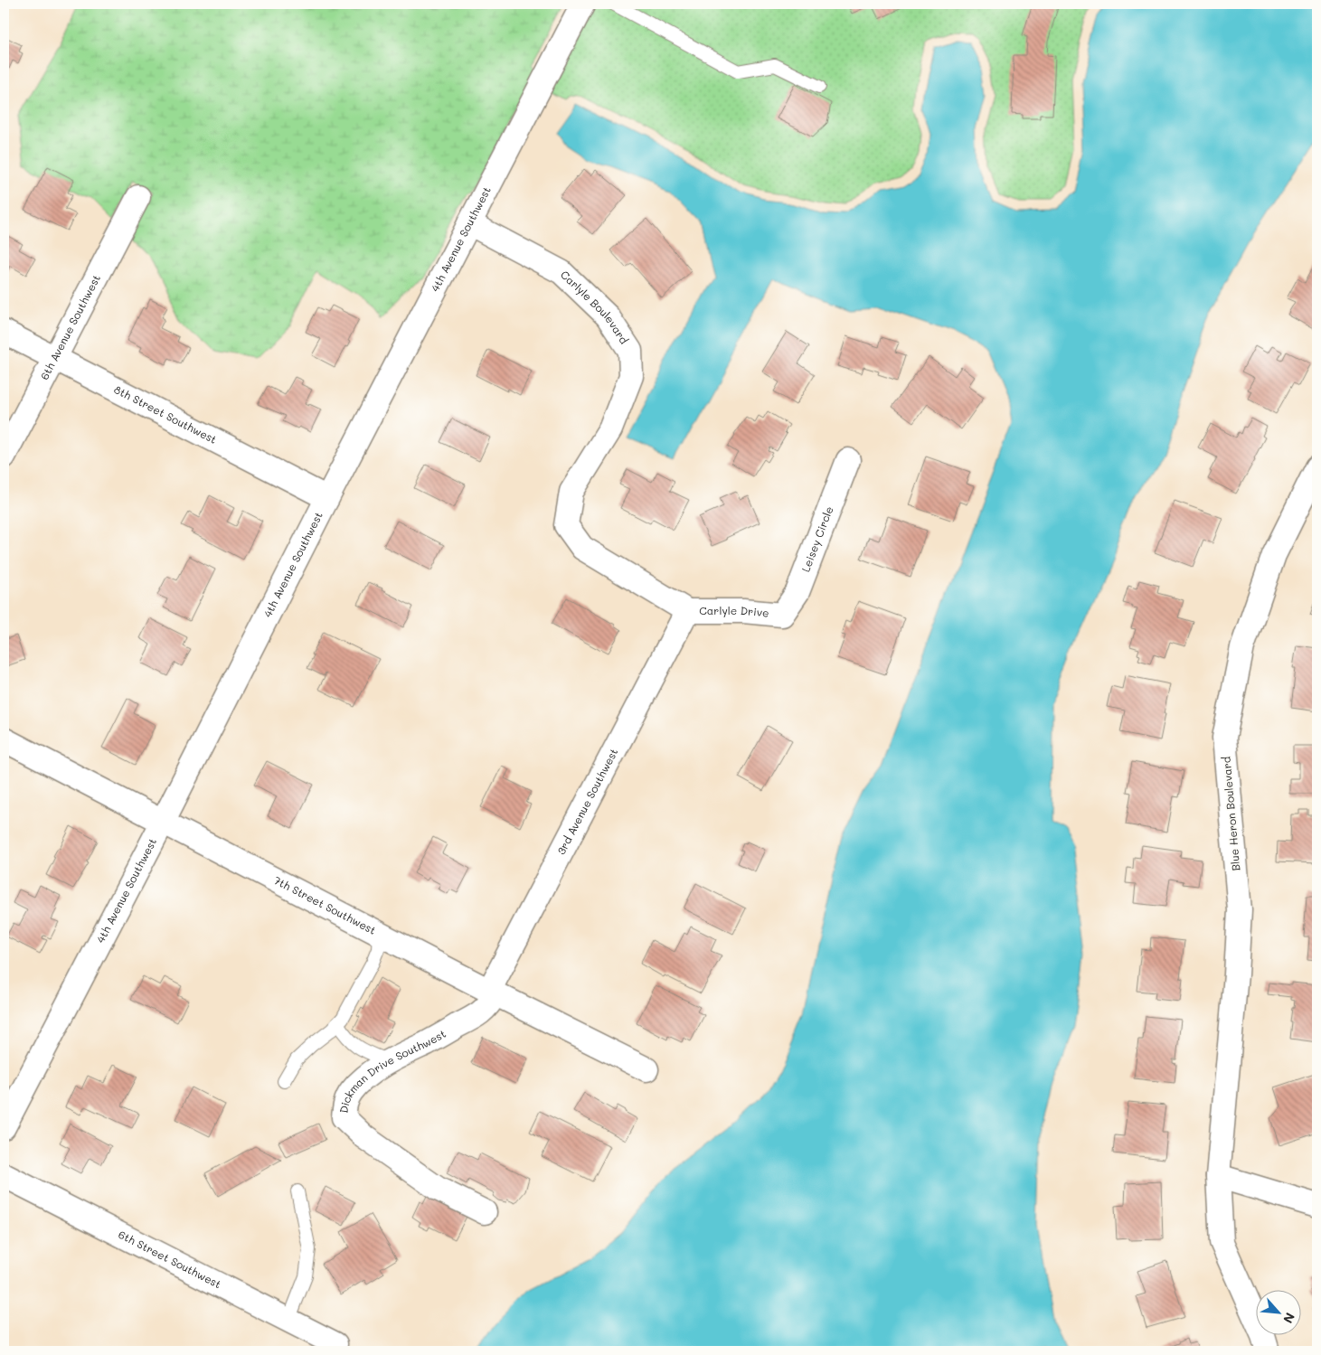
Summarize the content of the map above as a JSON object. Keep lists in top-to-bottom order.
{
  "streets": {
    "street": [
      "4th Avenue Southwest",
      "Carlyle Boulevard",
      "6th Avenue Southwest",
      "8th Street Southwest",
      "Leisey Circle",
      "Carlyle Drive",
      "3rd Avenue Southwest",
      "Blue Heron Boulevard",
      "7th Street Southwest",
      "Dickman Drive Southwest",
      "6th Street Southwest"
    ]
  },
  "crossings": [
    ["4th Avenue Southwest", "Carlyle Boulevard"],
    ["4th Avenue Southwest", "8th Street Southwest"],
    ["4th Avenue Southwest", "7th Street Southwest"],
    ["Carlyle Boulevard", "Carlyle Drive"],
    ["Carlyle Boulevard", "3rd Avenue Southwest"],
    ["6th Avenue Southwest", "8th Street Southwest"],
    ["Leisey Circle", "Carlyle Drive"],
    ["Carlyle Drive", "3rd Avenue Southwest"],
    ["3rd Avenue Southwest", "7th Street Southwest"],
    ["3rd Avenue Southwest", "Dickman Drive Southwest"],
    ["7th Street Southwest", "Dickman Drive Southwest"]
  ],
  "north": "bottom right"
}
